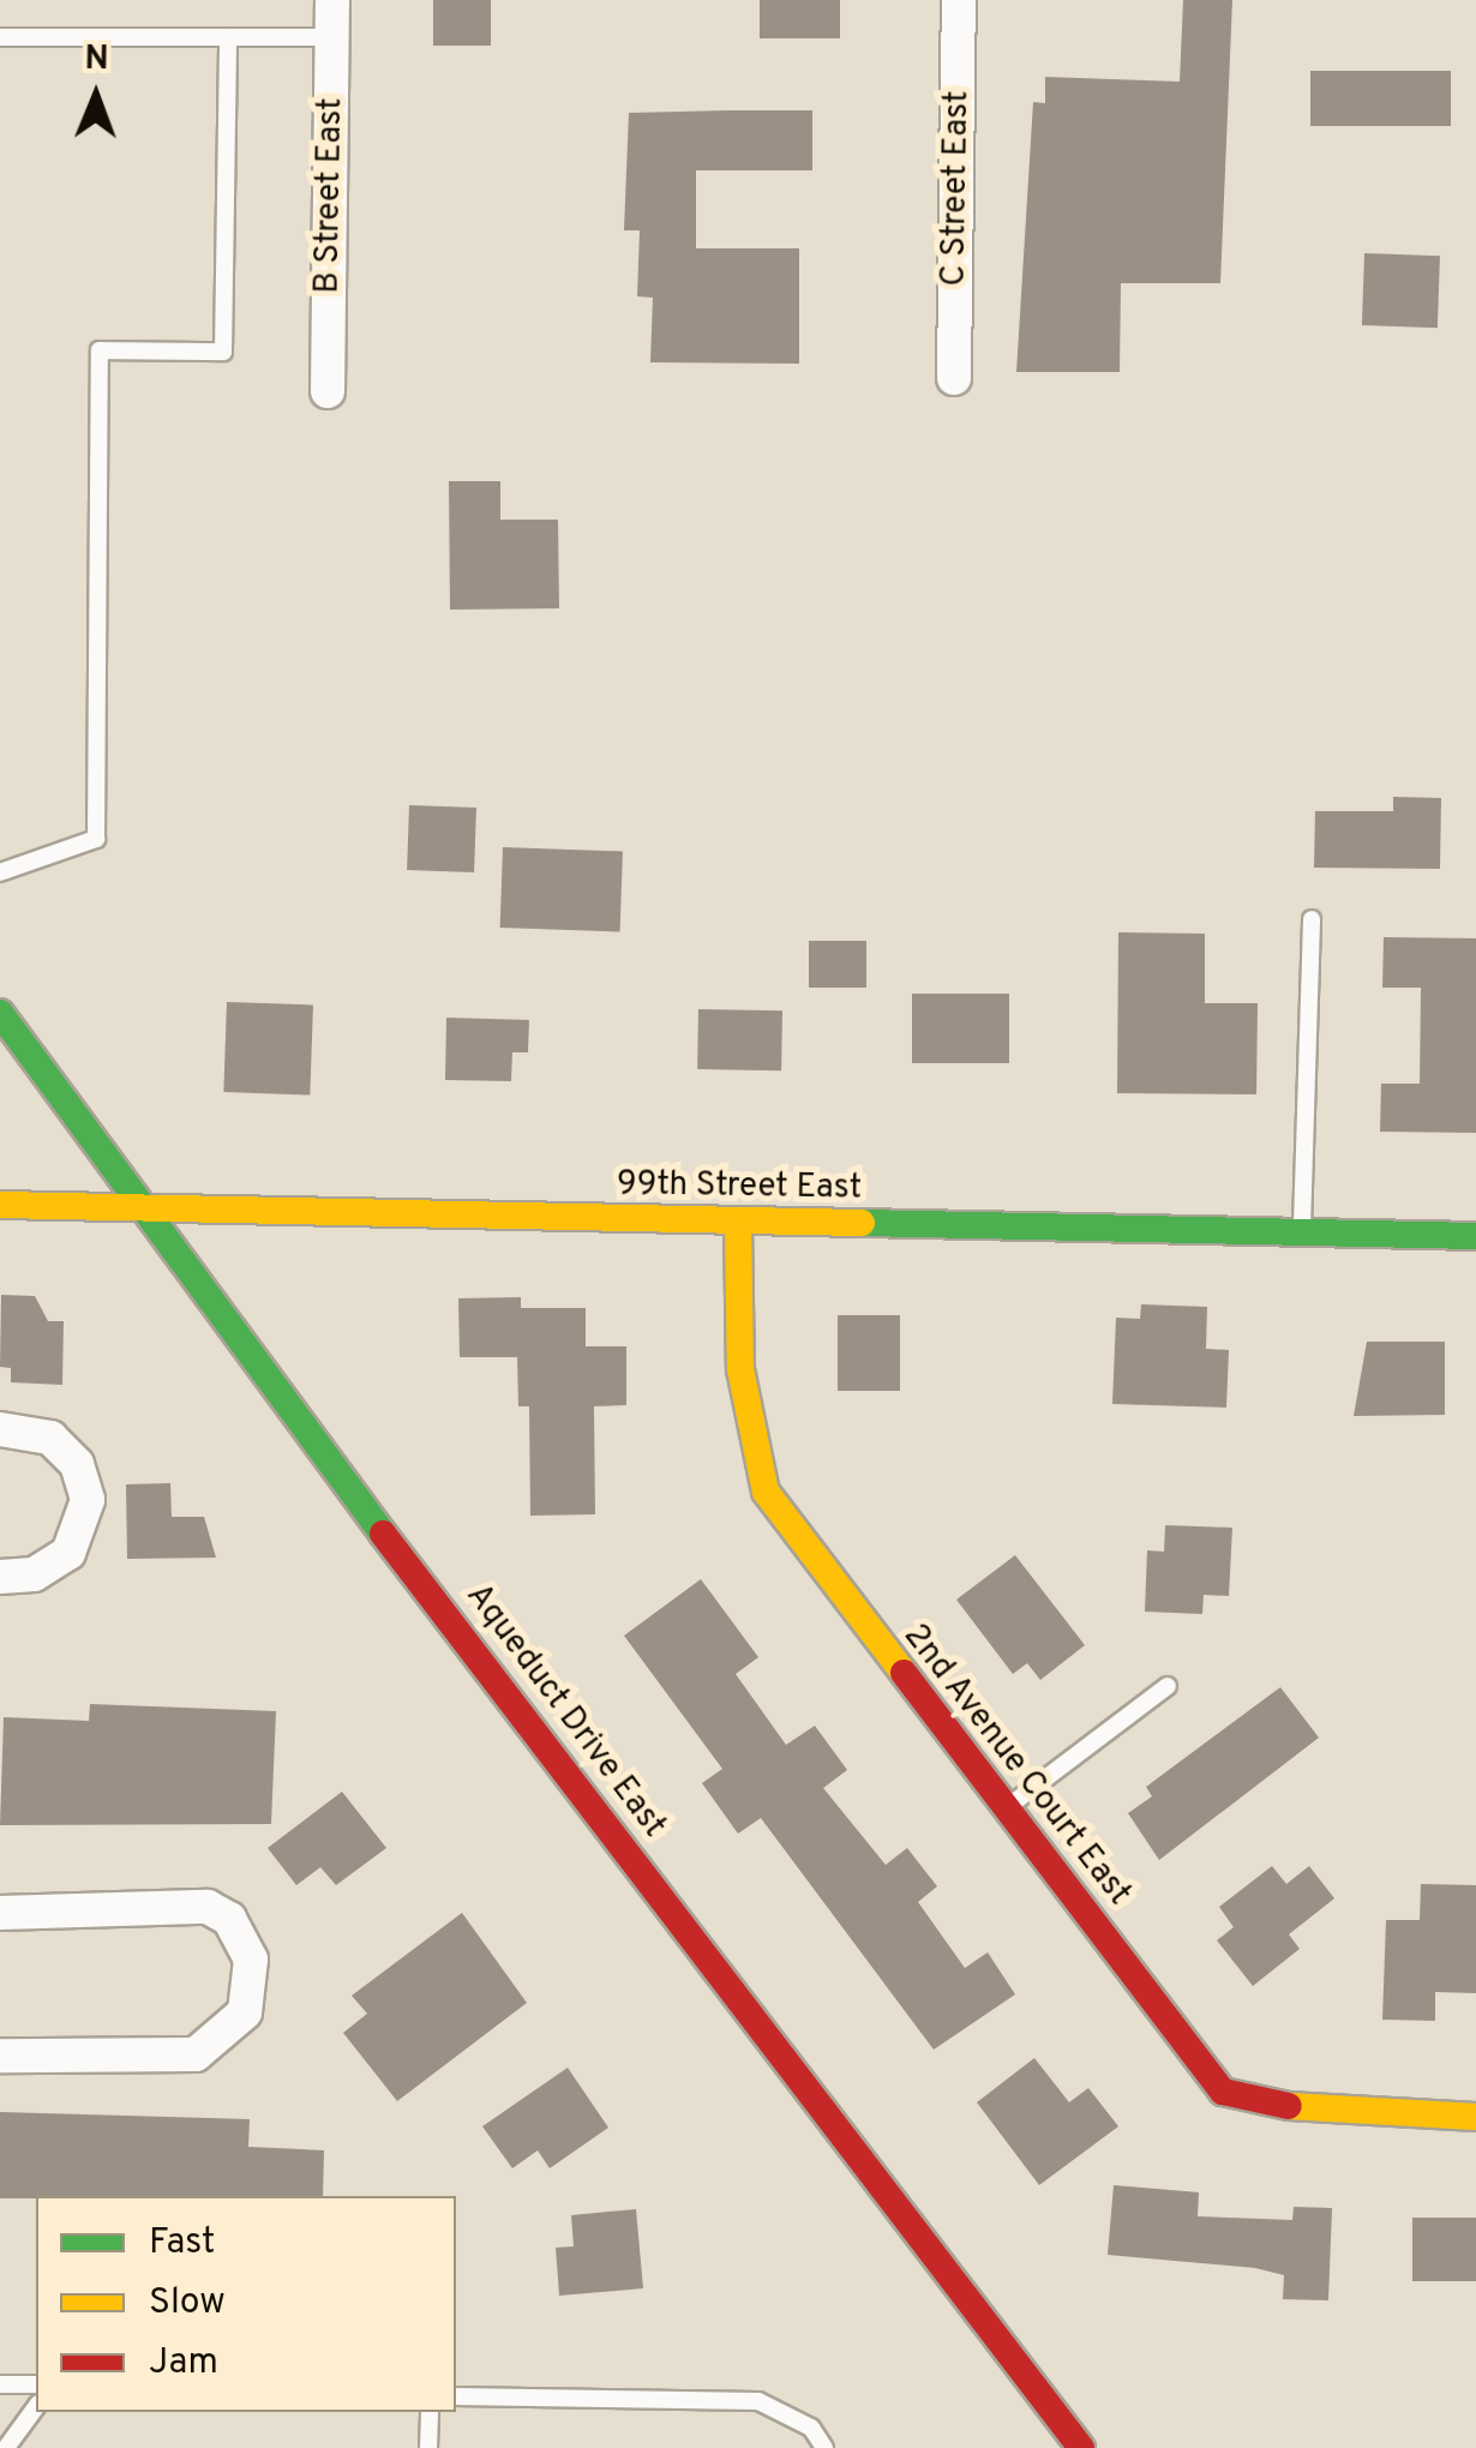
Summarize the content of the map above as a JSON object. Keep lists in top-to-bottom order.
{
  "streets": {
    "street": [
      "C Street East",
      "B Street East",
      "99th Street East",
      "Aqueduct Drive East",
      "2nd Avenue Court East"
    ]
  },
  "crossings": [
    ["99th Street East", "Aqueduct Drive East"],
    ["99th Street East", "2nd Avenue Court East"]
  ],
  "legend": ["Fast", "Slow", "Jam"],
  "north": "top"
}
